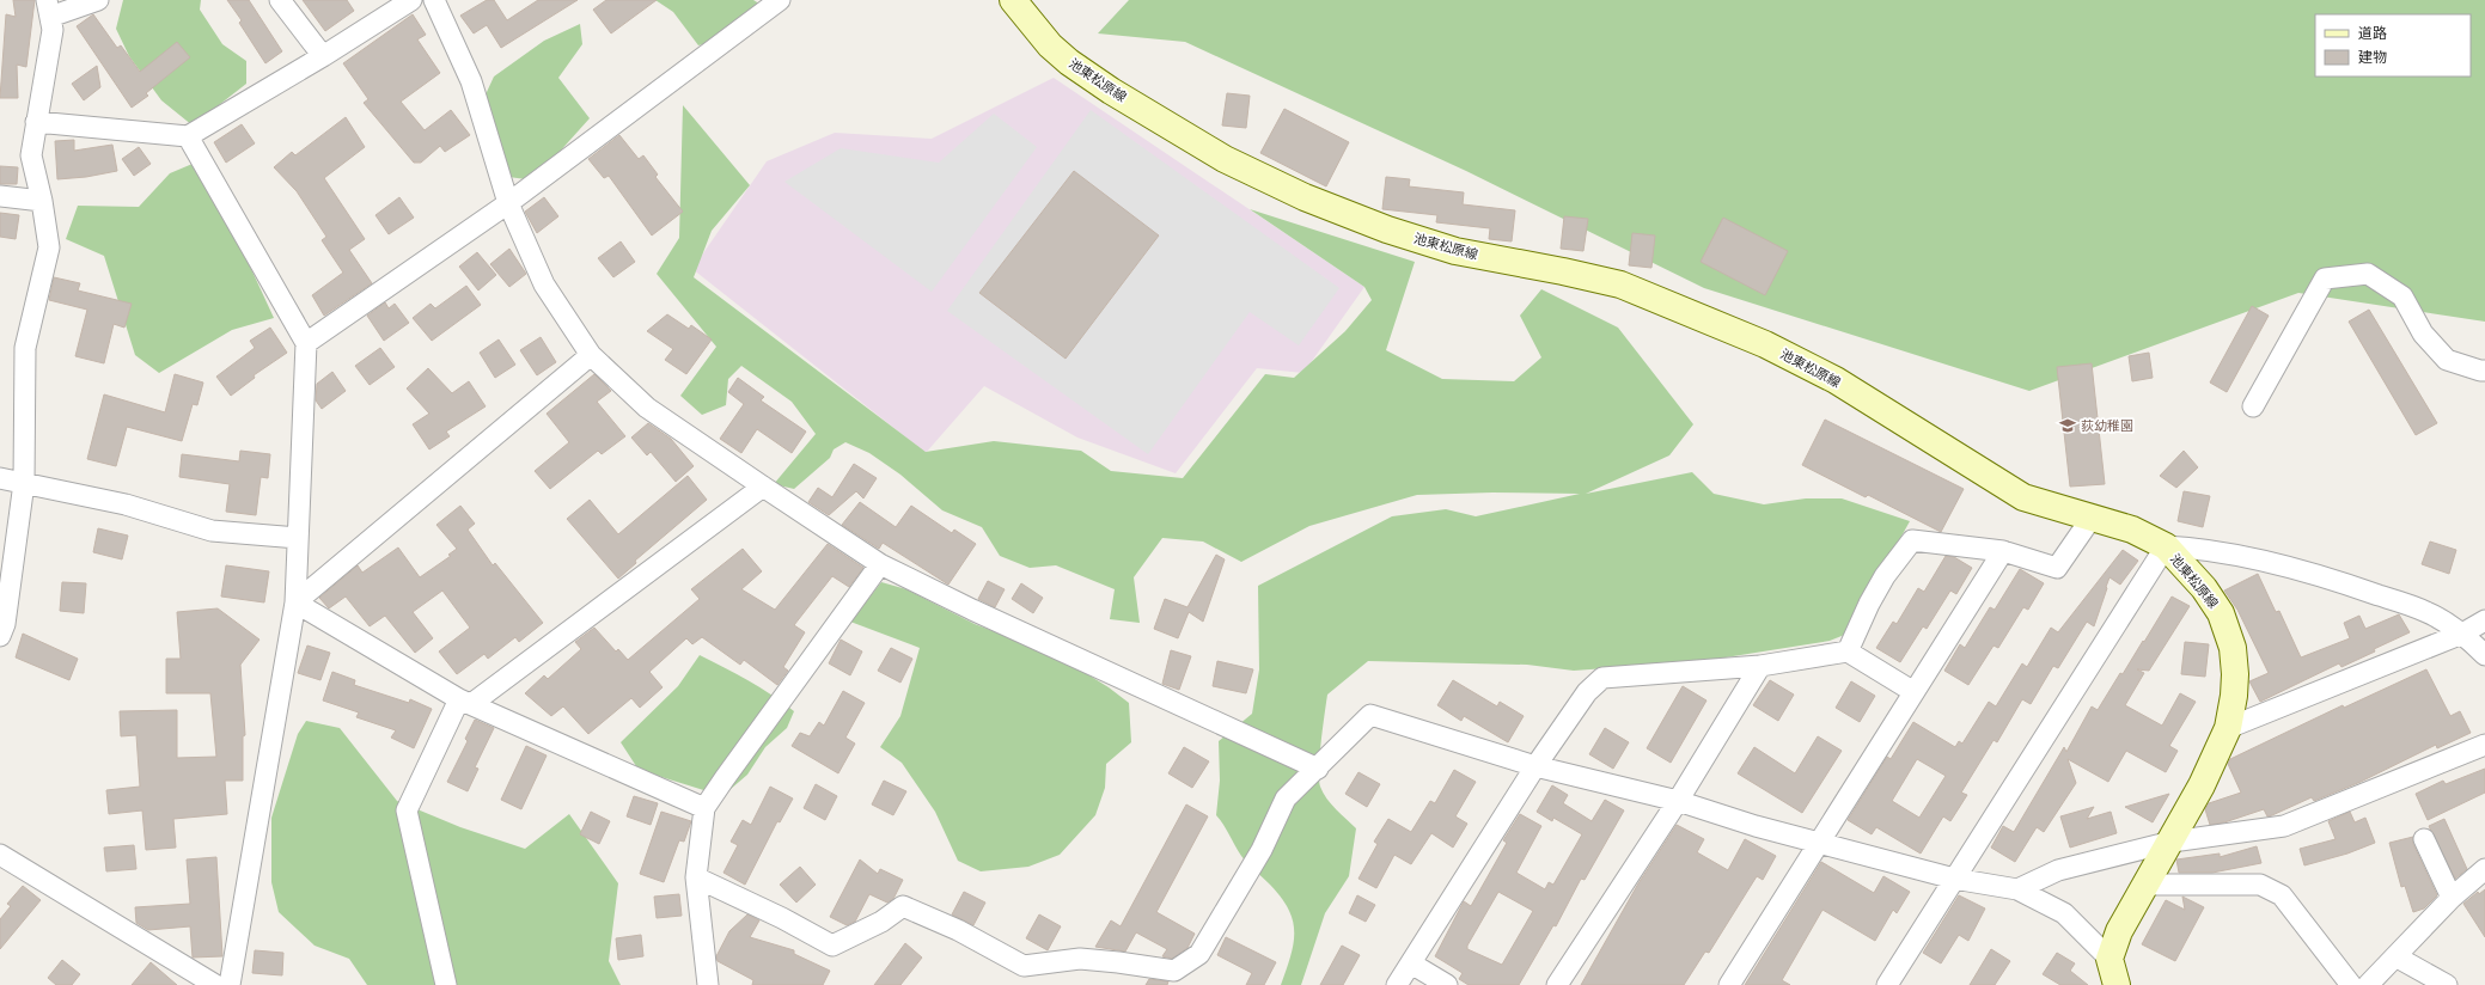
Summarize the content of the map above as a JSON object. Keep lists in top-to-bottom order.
{
  "streets": {
    "main road": ["池東松原線"]
  },
  "places": {
    "school or university": ["荻幼稚園"]
  },
  "legend": ["道路", "建物"]
}
